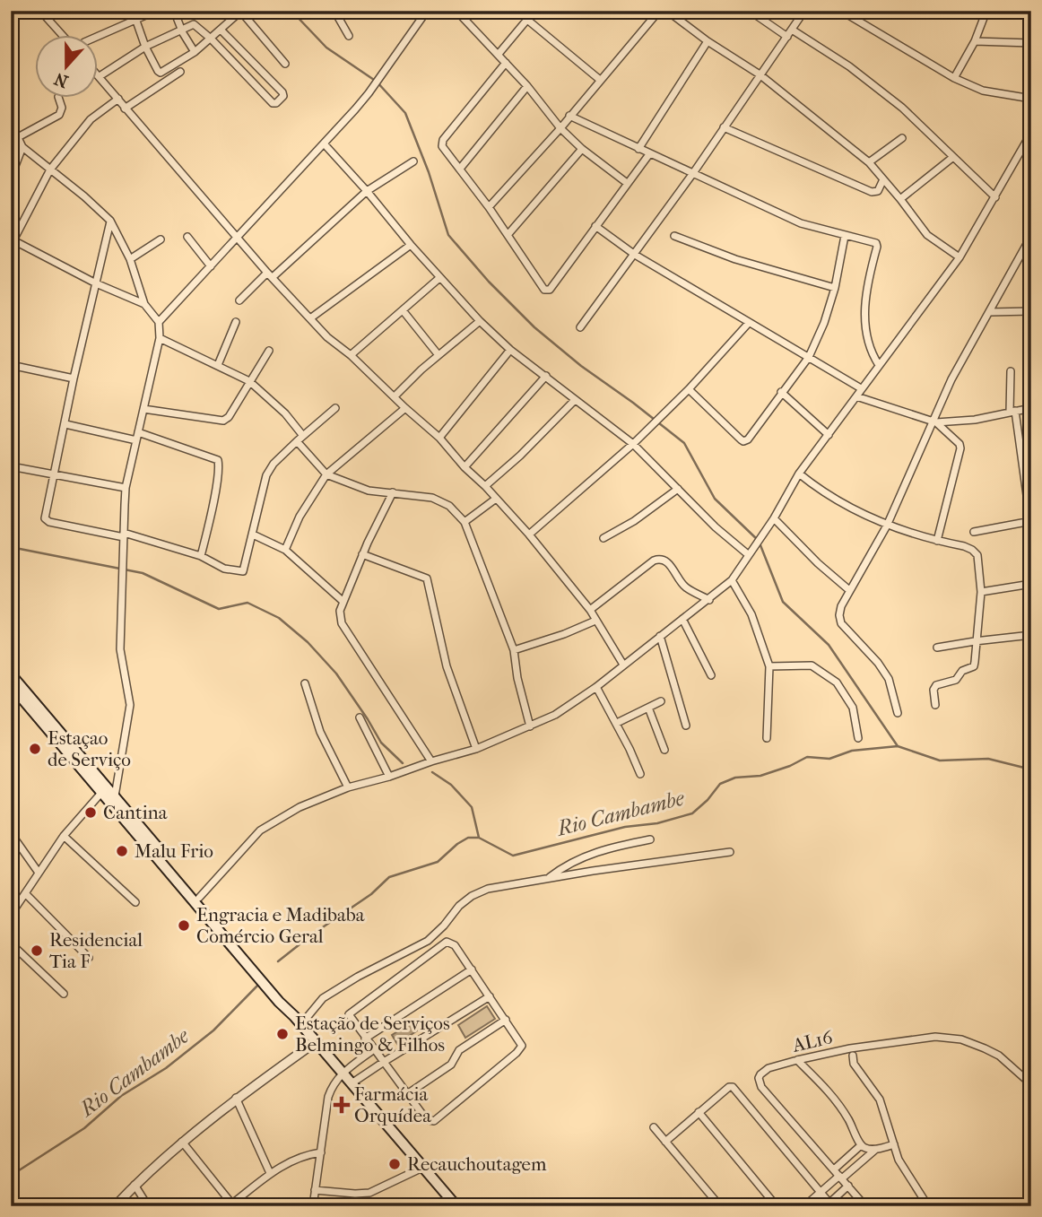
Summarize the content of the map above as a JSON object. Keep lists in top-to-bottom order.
{
  "streets": {
    "street": ["AL16"]
  },
  "water": ["Rio Cambambe"],
  "places": {
    "other": [
      "Estaçao de Serviço",
      "Cantina",
      "Malu Frio",
      "Engracia e Madibaba Comércio Geral",
      "Residencial Tia F",
      "Estação de Serviços Belmingo & Filhos",
      "Recauchoutagem"
    ],
    "health": ["Farmácia Orquídea"]
  },
  "north": "bottom"
}
